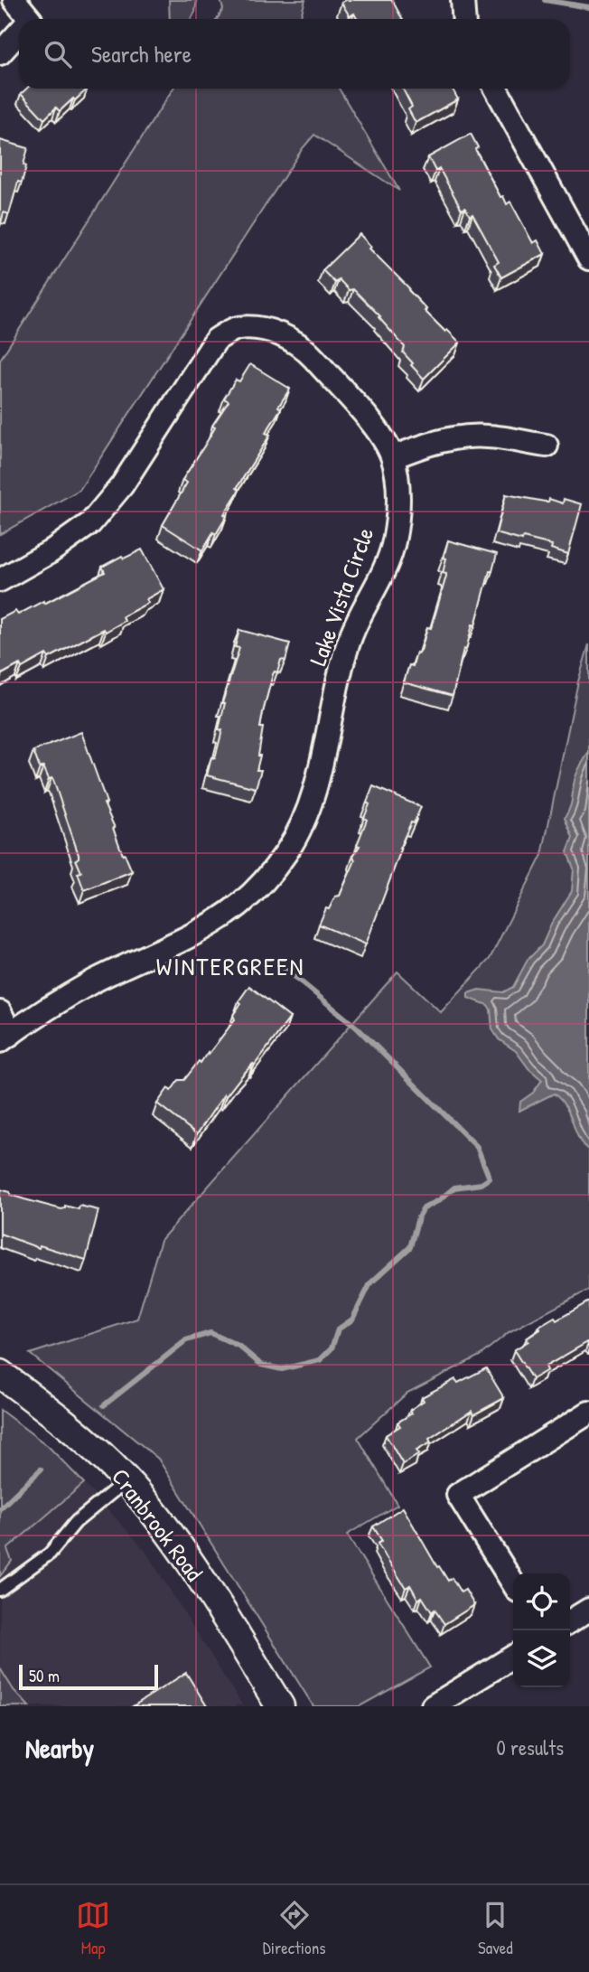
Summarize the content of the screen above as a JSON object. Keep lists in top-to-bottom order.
{
  "streets": {
    "street": ["Lake Vista Circle", "Cranbrook Road"]
  },
  "districts": ["WINTERGREEN"],
  "scale_bar": "50 m",
  "page": {
    "search": "Search here",
    "scale": "50 m",
    "heading": ["Nearby", "0 results"],
    "nav": ["Map", "Directions", "Saved"]
  }
}
